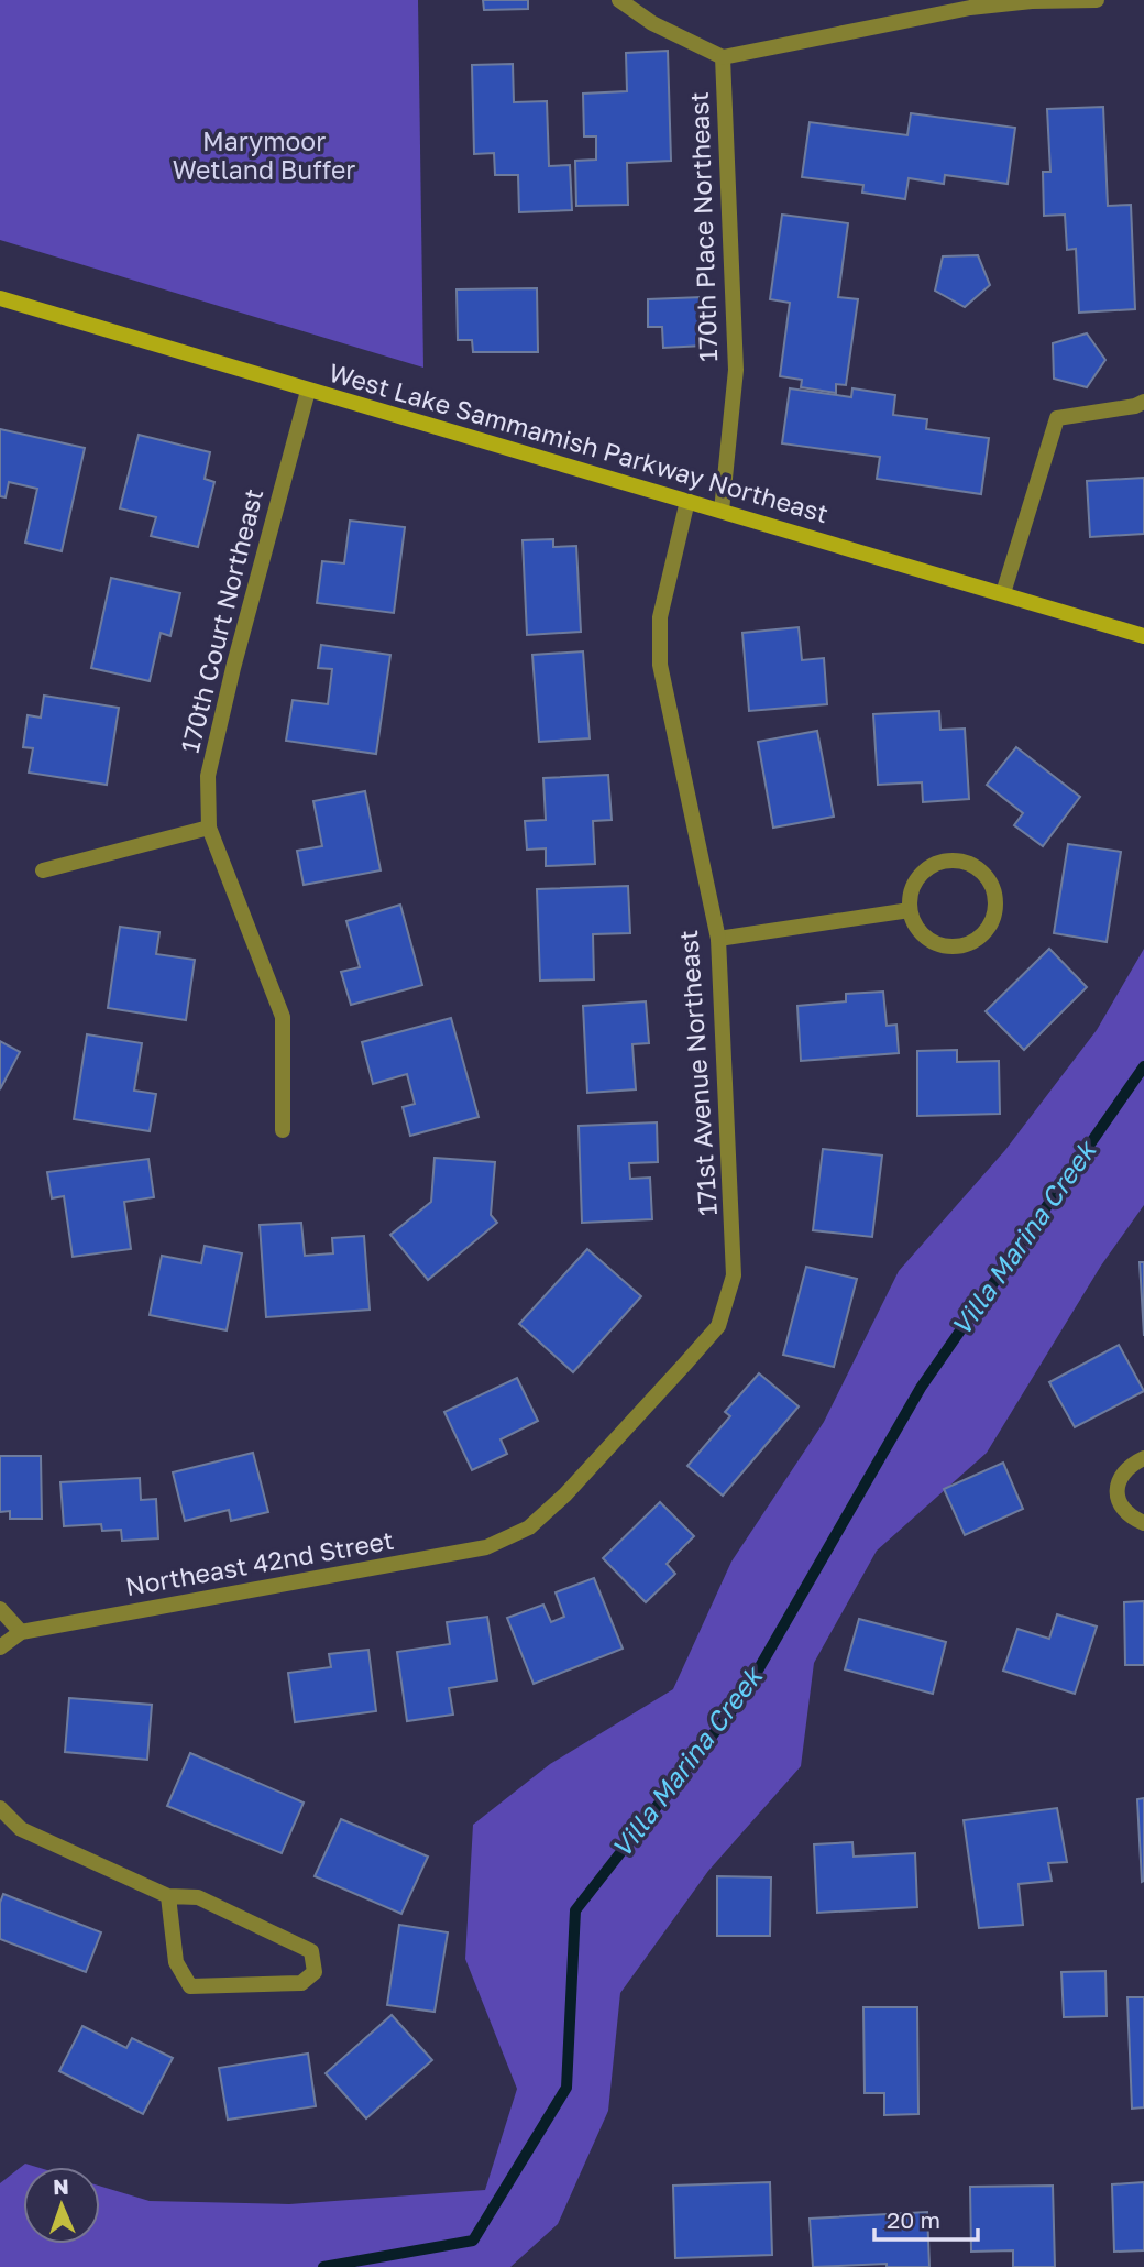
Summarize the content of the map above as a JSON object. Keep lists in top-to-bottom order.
{
  "streets": {
    "main road": ["West Lake Sammamish Parkway Northeast"],
    "street": [
      "170th Place Northeast",
      "170th Court Northeast",
      "171st Avenue Northeast",
      "Northeast 42nd Street"
    ]
  },
  "crossings": [
    ["170th Place Northeast", "West Lake Sammamish Parkway Northeast"],
    ["West Lake Sammamish Parkway Northeast", "170th Court Northeast"],
    ["West Lake Sammamish Parkway Northeast", "171st Avenue Northeast"],
    ["171st Avenue Northeast", "Northeast 42nd Street"]
  ],
  "water": ["Villa Marina Creek"],
  "parks": ["Marymoor Wetland Buffer"],
  "scale_bar": "20 m",
  "north": "top"
}
